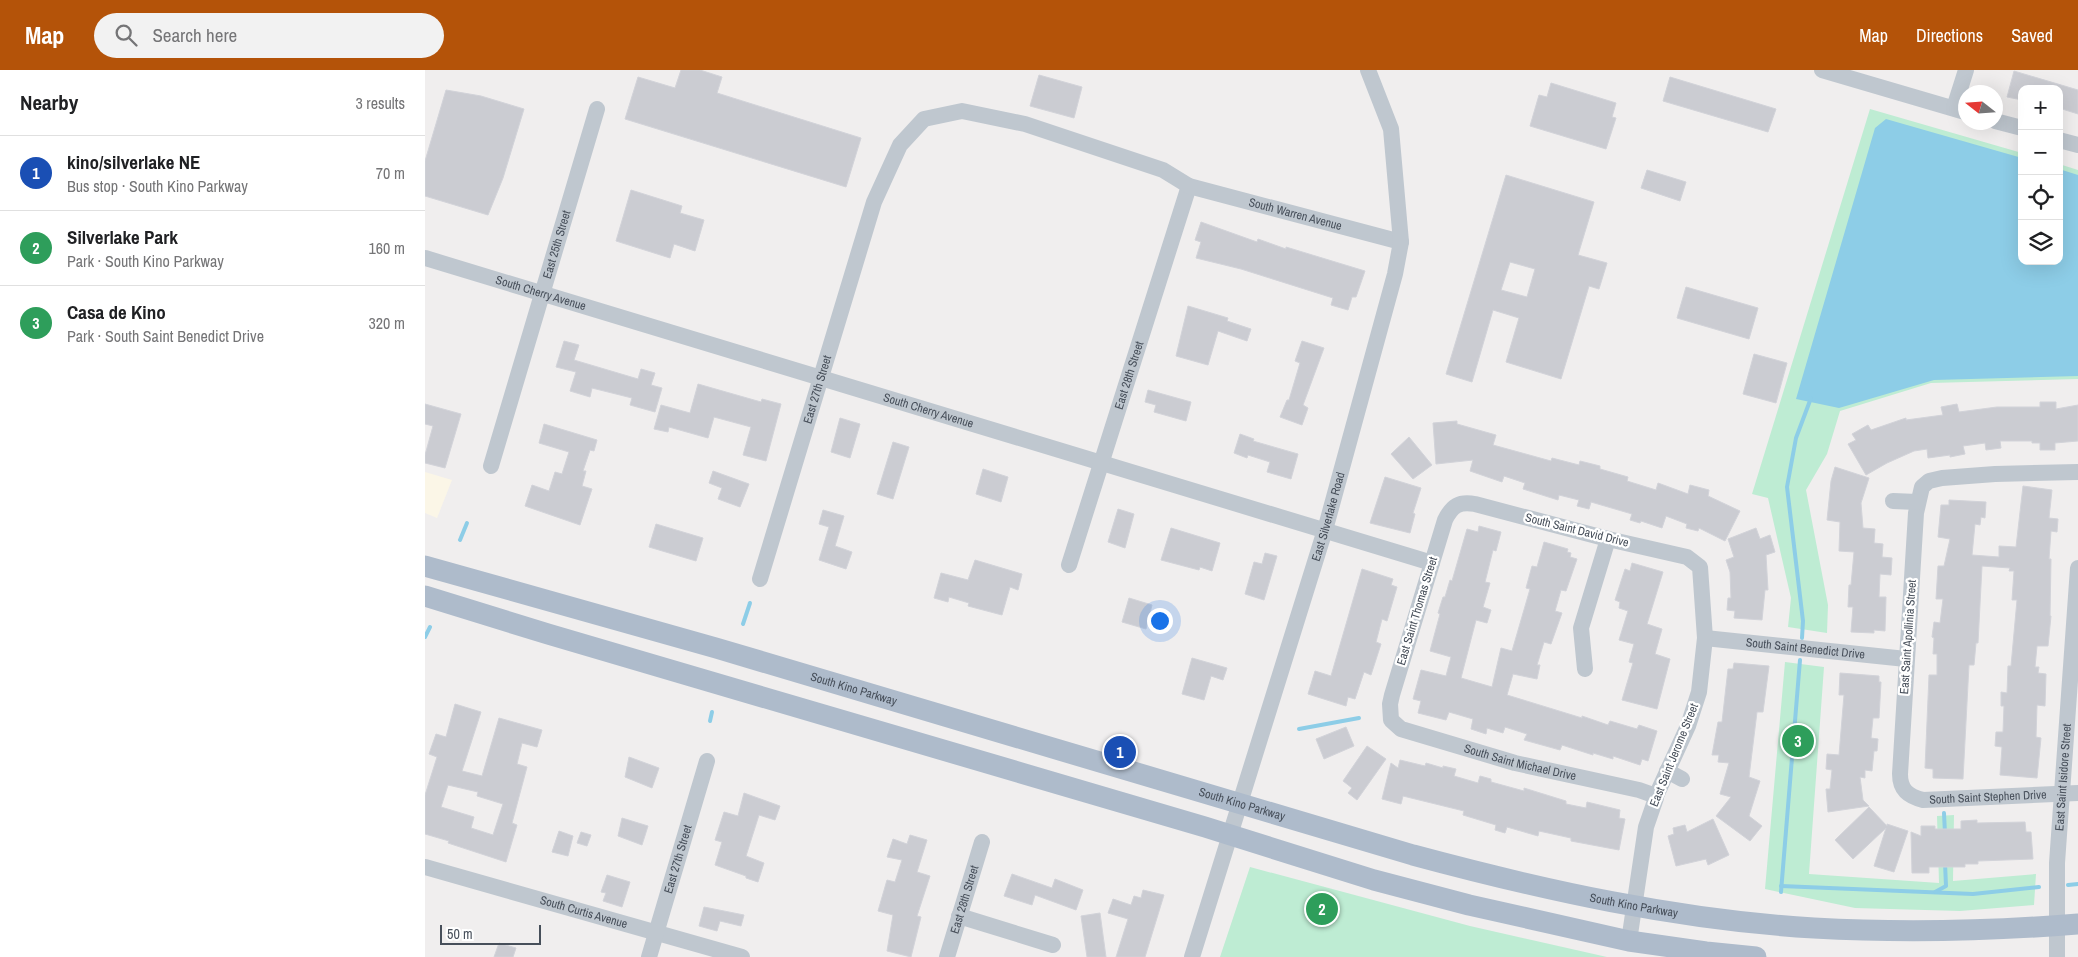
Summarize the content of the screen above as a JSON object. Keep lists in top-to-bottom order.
{
  "streets": {
    "main road": ["South Kino Parkway"],
    "street": [
      "South Warren Avenue",
      "East 25th Street",
      "South Cherry Avenue",
      "East 28th Street",
      "East 27th Street",
      "East Silverlake Road",
      "South Saint David Drive",
      "East Saint Thomas Street",
      "East Saint Apollinia Street",
      "South Saint Benedict Drive",
      "East Saint Jerome Street",
      "South Saint Michael Drive",
      "East Saint Isidore Street",
      "South Saint Stephen Drive",
      "South Curtis Avenue"
    ]
  },
  "crossings": [
    ["South Warren Avenue", "East 28th Street"],
    ["South Warren Avenue", "East 27th Street"],
    ["South Warren Avenue", "East Silverlake Road"],
    ["East 25th Street", "South Cherry Avenue"],
    ["South Cherry Avenue", "East 28th Street"],
    ["South Cherry Avenue", "East 27th Street"],
    ["South Cherry Avenue", "East Silverlake Road"],
    ["South Cherry Avenue", "East Saint Thomas Street"],
    ["East 27th Street", "South Curtis Avenue"],
    ["East Silverlake Road", "South Kino Parkway"],
    ["South Saint David Drive", "East Saint Thomas Street"],
    ["South Saint David Drive", "East Saint Jerome Street"],
    ["East Saint Thomas Street", "South Saint Michael Drive"],
    ["East Saint Apollinia Street", "South Saint Benedict Drive"],
    ["East Saint Apollinia Street", "South Saint Stephen Drive"],
    ["South Saint Benedict Drive", "East Saint Jerome Street"],
    ["South Kino Parkway", "East Saint Jerome Street"],
    ["South Kino Parkway", "East Saint Isidore Street"],
    ["East Saint Jerome Street", "South Saint Michael Drive"],
    ["East Saint Isidore Street", "South Saint Stephen Drive"]
  ],
  "scale_bar": "50 m",
  "north": "left",
  "page": {
    "header": "Map",
    "search": "Search here",
    "nav": ["Map", "Directions", "Saved"],
    "heading": ["Nearby", "3 results"],
    "map_buttons": ["+", "−"],
    "list": [
      {
        "mark": "1",
        "name": "kino/silverlake NE",
        "note": "Bus stop · South Kino Parkway",
        "value": "70 m"
      },
      {
        "mark": "2",
        "name": "Silverlake Park",
        "note": "Park · South Kino Parkway",
        "value": "160 m"
      },
      {
        "mark": "3",
        "name": "Casa de Kino",
        "note": "Park · South Saint Benedict Drive",
        "value": "320 m"
      }
    ],
    "pins": ["3", "1", "2"],
    "scale": "50 m"
  }
}
